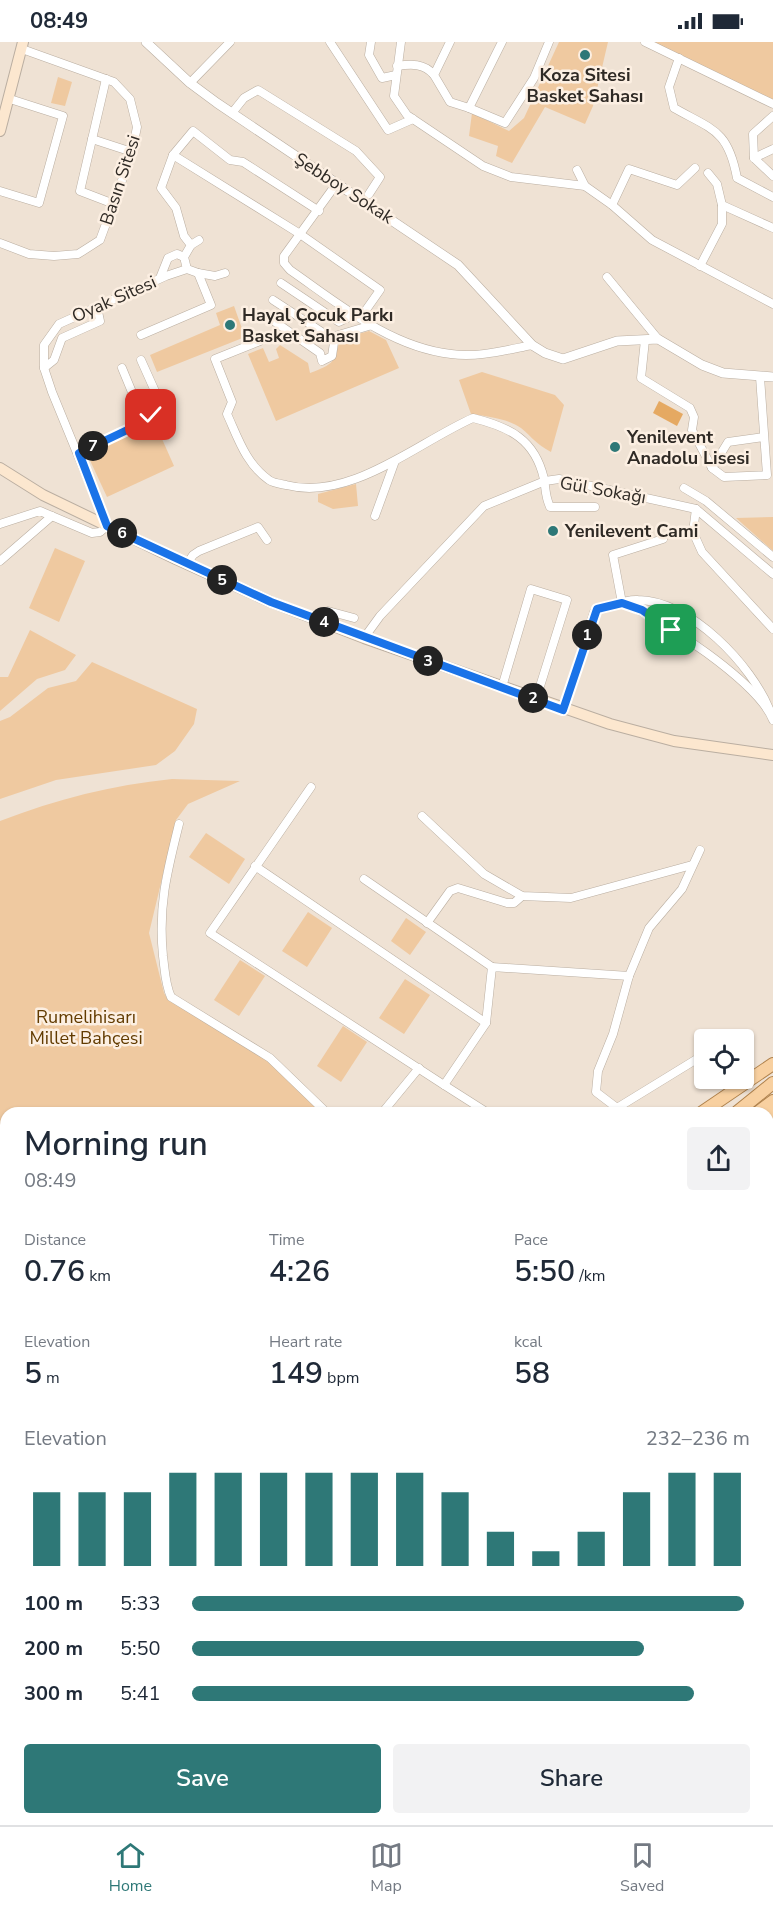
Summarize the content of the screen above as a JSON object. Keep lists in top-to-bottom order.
{
  "streets": {
    "street": [
      "Basın Sitesi",
      "Şebboy Sokak",
      "Oyak Sitesi",
      "Gül Sokağı"
    ]
  },
  "parks": ["Rumelihisarı Millet Bahçesi"],
  "places": [
    "Koza Sitesi Basket Sahası",
    "Hayal Çocuk Parkı Basket Sahası",
    "Yenilevent Anadolu Lisesi",
    "Yenilevent Cami"
  ],
  "page": {
    "status": "08:49",
    "pins": [
      "7",
      "6",
      "5",
      "4",
      "1",
      "3",
      "2"
    ],
    "heading": ["Morning run", "08:49"],
    "stats": [
      ["Distance", "0.76 km"],
      ["Time", "4:26"],
      ["Pace", "5:50 /km"],
      ["Elevation", "5 m"],
      ["Heart rate", "149 bpm"],
      ["kcal", "58"]
    ],
    "chart": ["Elevation", "232–236 m"],
    "list": [
      {
        "name": "100 m",
        "note": "5:33"
      },
      {
        "name": "200 m",
        "note": "5:50"
      },
      {
        "name": "300 m",
        "note": "5:41"
      }
    ],
    "buttons": ["Save", "Share"],
    "tabs": ["Home", "Map", "Saved"]
  }
}
